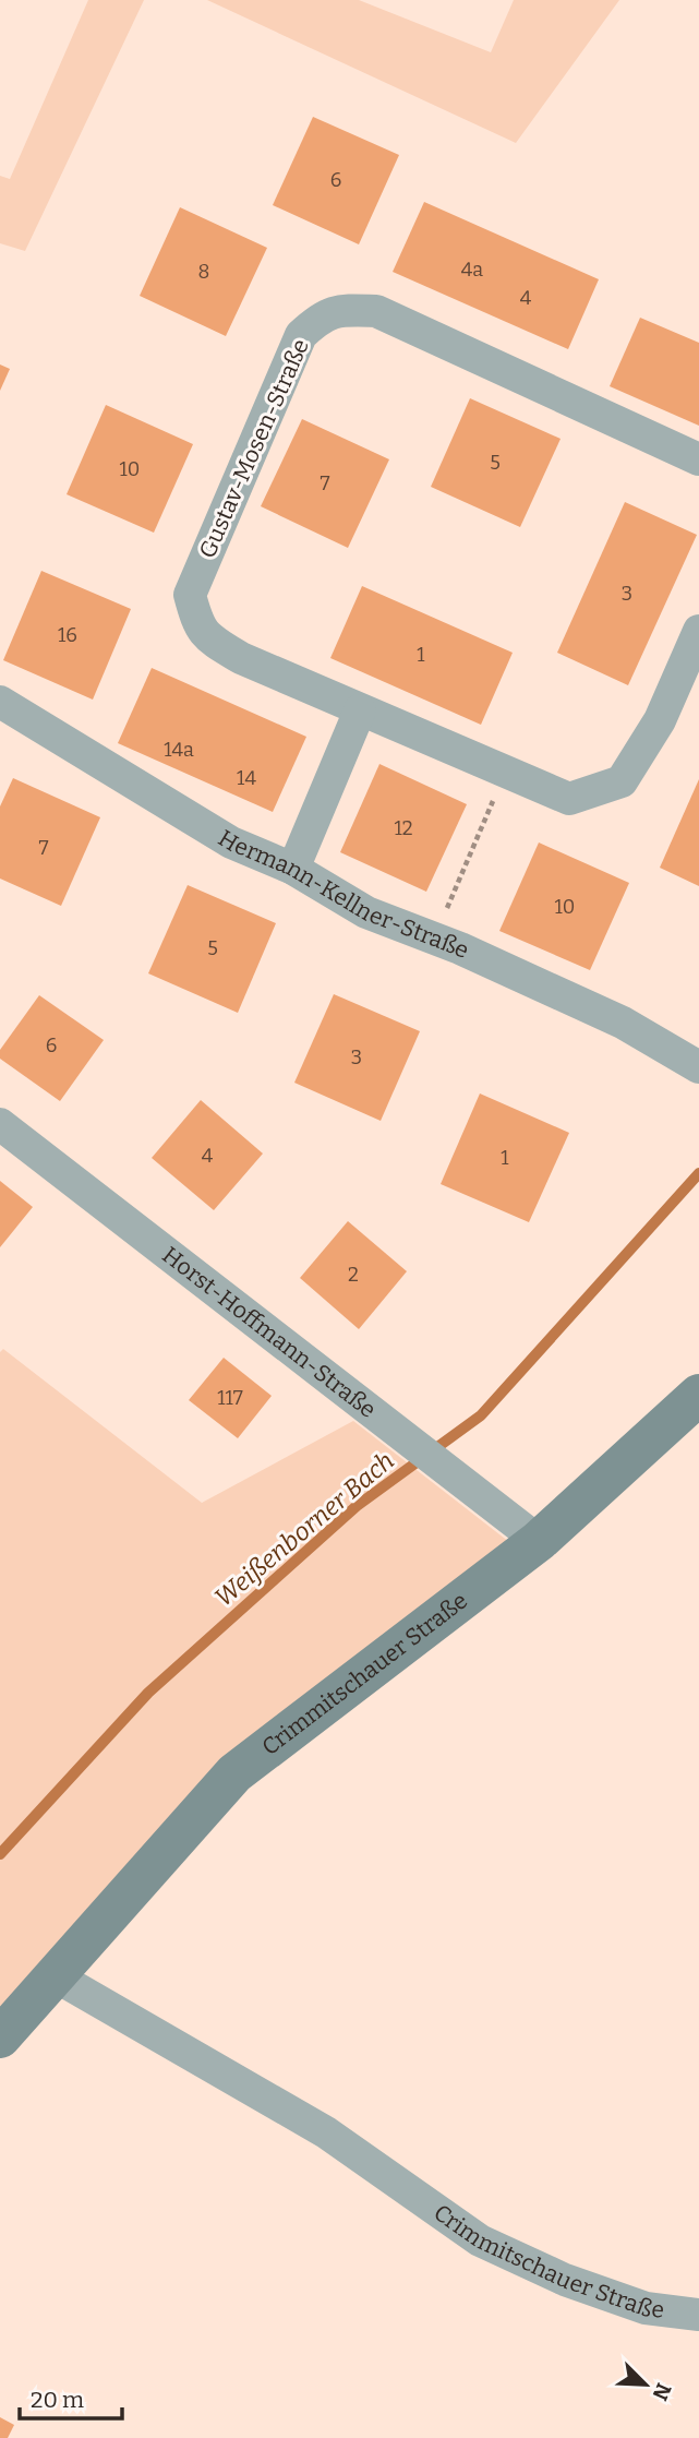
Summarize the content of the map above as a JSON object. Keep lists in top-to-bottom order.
{
  "streets": {
    "main road": ["Crimmitschauer Straße"],
    "street": ["Gustav-Mosen-Straße", "Hermann-Kellner-Straße", "Horst-Hoffmann-Straße"]
  },
  "crossings": [
    ["Horst-Hoffmann-Straße", "Crimmitschauer Straße"]
  ],
  "water": ["Weißenborner Bach"],
  "house_numbers": [
    "6",
    "4a",
    "8",
    "4",
    "5",
    "10",
    "7",
    "3",
    "16",
    "1",
    "14a",
    "14",
    "12",
    "7",
    "10",
    "5",
    "6",
    "3",
    "4",
    "1",
    "2",
    "117"
  ],
  "scale_bar": "20 m",
  "north": "bottom right"
}
